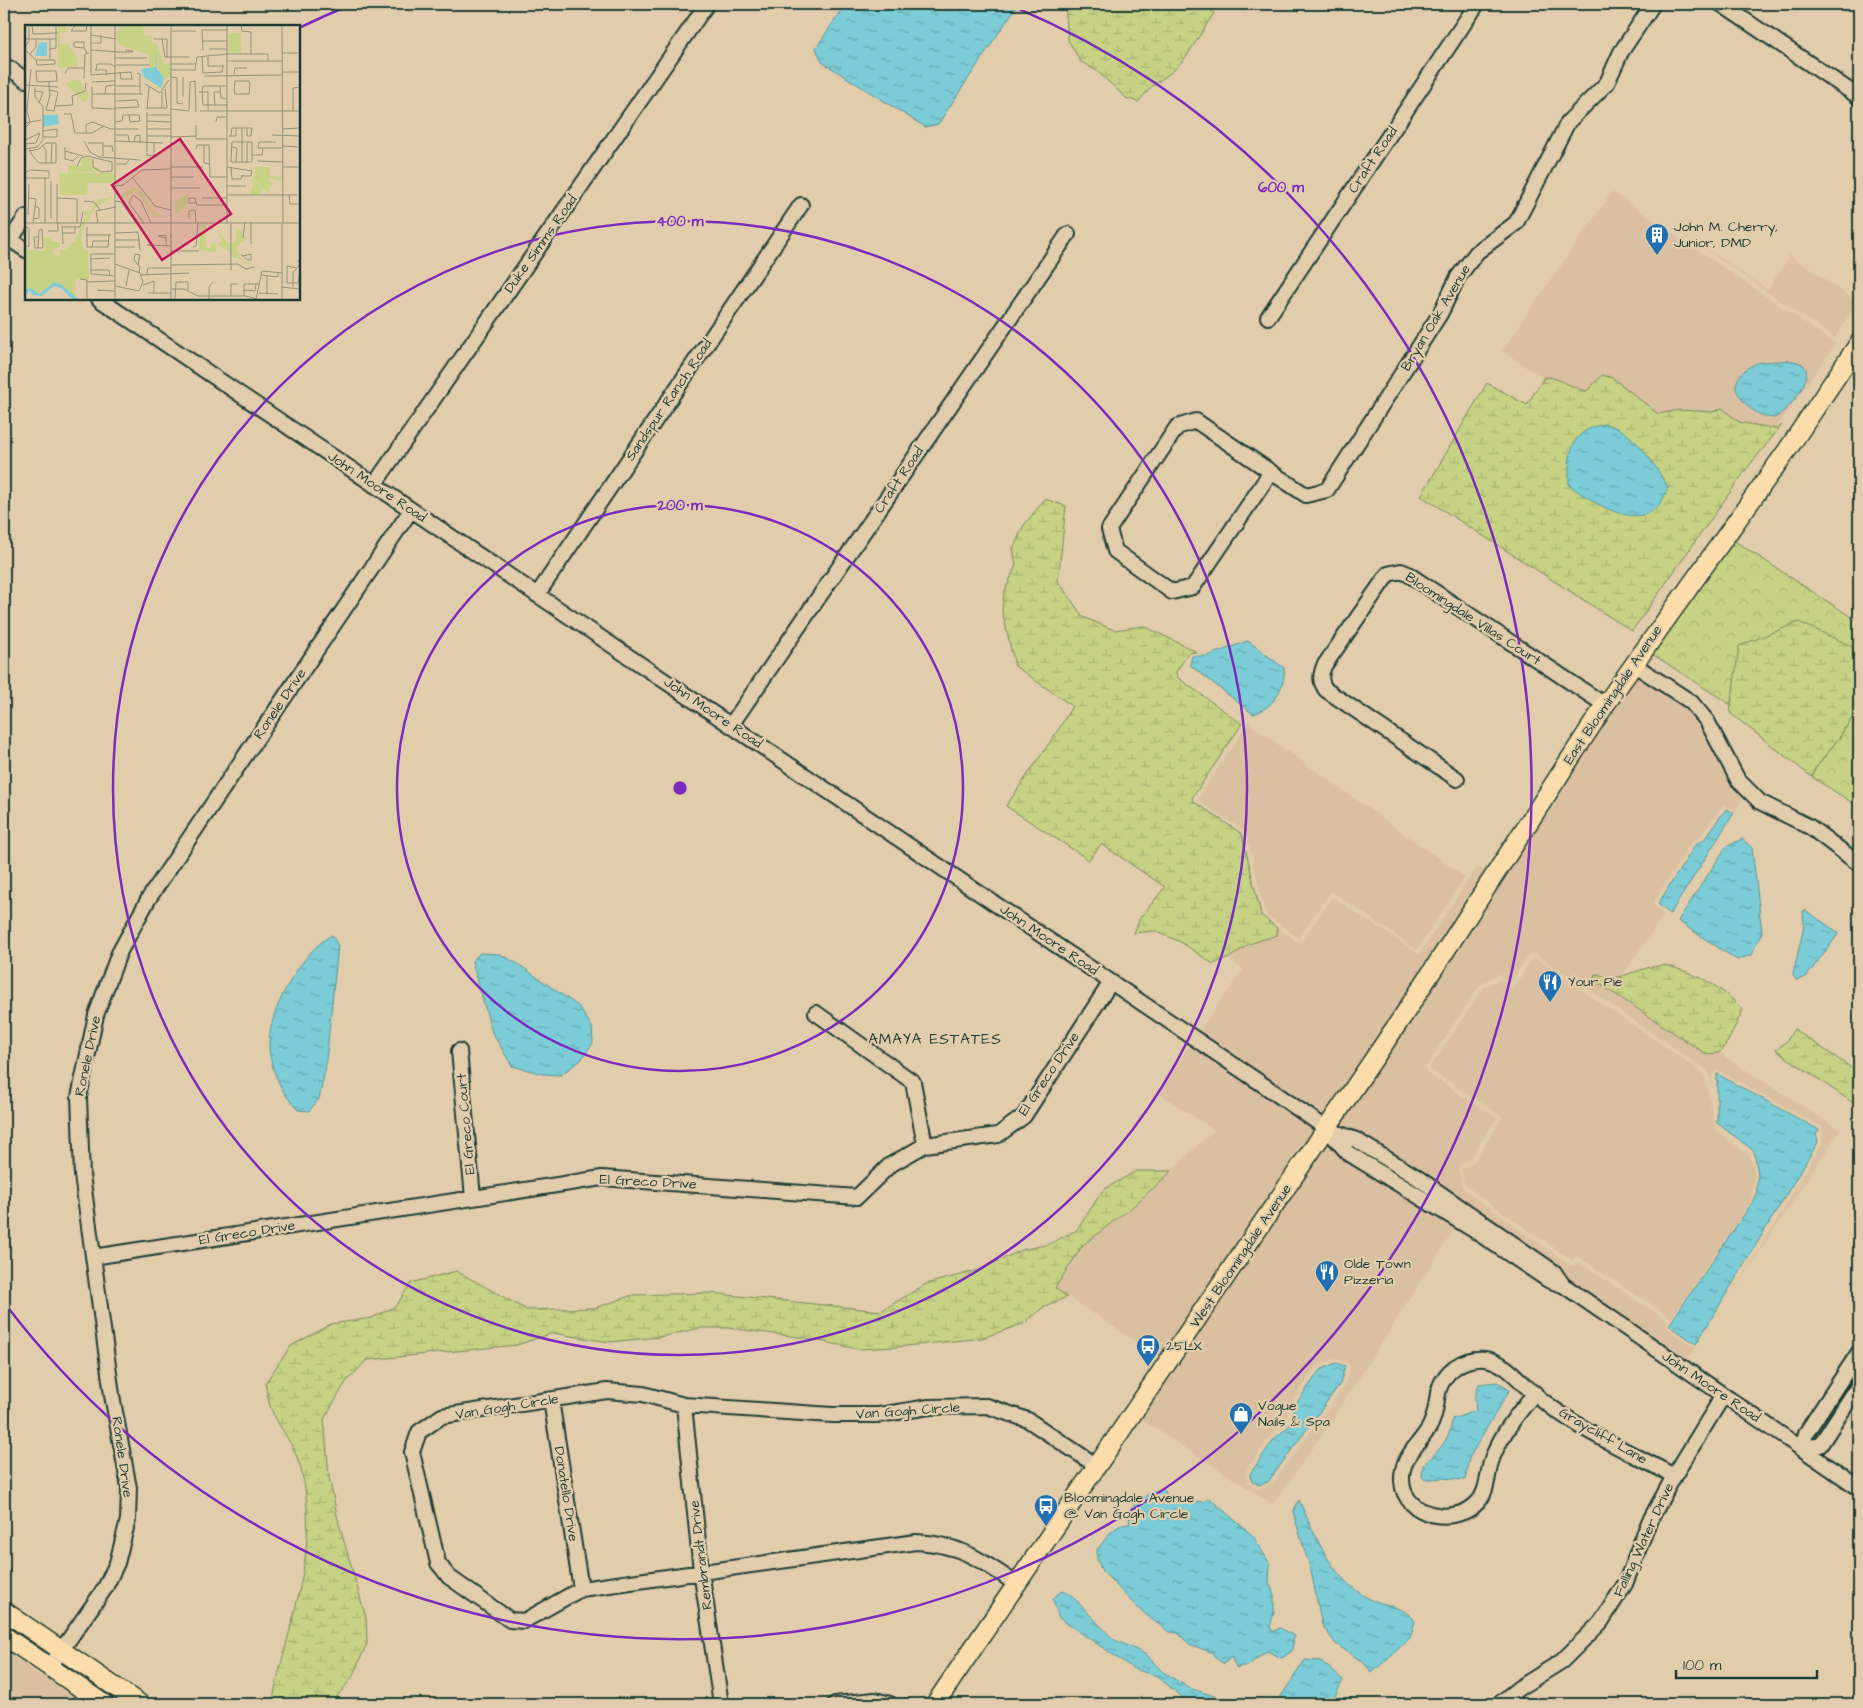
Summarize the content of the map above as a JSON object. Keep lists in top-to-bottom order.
{
  "streets": {
    "main road": ["East Bloomingdale Avenue", "West Bloomingdale Avenue"],
    "street": [
      "Craft Road",
      "Duke Simms Road",
      "Bryan Oak Avenue",
      "Sandspur Ranch Road",
      "John Moore Road",
      "Bloomingdale Villas Court",
      "Ronele Drive",
      "El Greco Drive",
      "El Greco Court",
      "Van Gogh Circle",
      "Graycliff Lane",
      "Donatello Drive",
      "Falling Water Drive",
      "Rembrandt Drive"
    ]
  },
  "crossings": [
    ["Craft Road", "John Moore Road"],
    ["Duke Simms Road", "John Moore Road"],
    ["Sandspur Ranch Road", "John Moore Road"],
    ["John Moore Road", "Ronele Drive"],
    ["John Moore Road", "El Greco Drive"],
    ["John Moore Road", "West Bloomingdale Avenue"],
    ["John Moore Road", "Falling Water Drive"],
    ["Bloomingdale Villas Court", "East Bloomingdale Avenue"],
    ["East Bloomingdale Avenue", "West Bloomingdale Avenue"],
    ["Ronele Drive", "El Greco Drive"],
    ["El Greco Drive", "El Greco Court"],
    ["West Bloomingdale Avenue", "Van Gogh Circle"],
    ["Van Gogh Circle", "Donatello Drive"],
    ["Van Gogh Circle", "Rembrandt Drive"],
    ["Graycliff Lane", "Falling Water Drive"]
  ],
  "districts": ["AMAYA ESTATES"],
  "places": {
    "building": ["John M. Cherry, Junior, DMD"],
    "restaurant": ["Your Pie", "Olde Town Pizzeria"],
    "bus stop": ["25LX", "Bloomingdale Avenue @ Van Gogh Circle"],
    "shop": ["Vogue Nails & Spa"]
  },
  "scale_bar": "100 m",
  "rings": ["600 m", "400 m", "200 m"]
}
